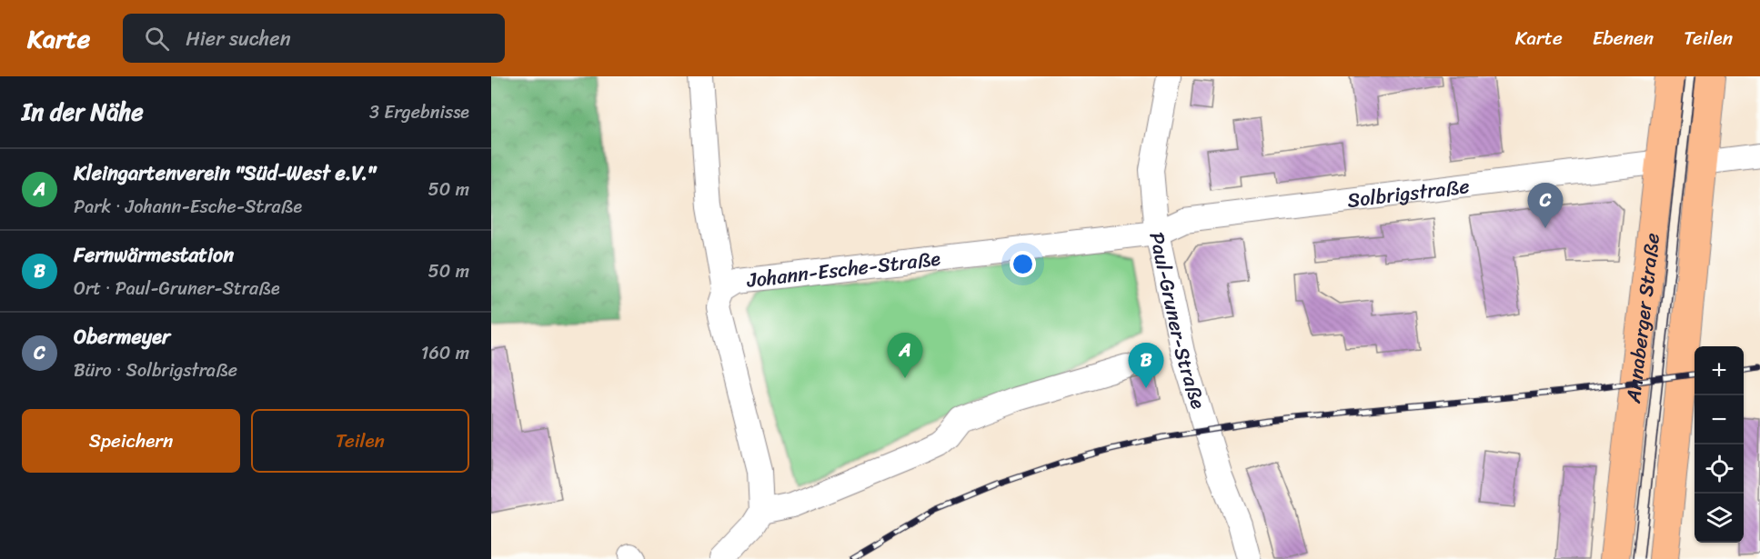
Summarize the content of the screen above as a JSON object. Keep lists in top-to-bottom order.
{
  "streets": {
    "main road": ["Annaberger Straße"],
    "street": ["Solbrigstraße", "Johann-Esche-Straße", "Paul-Gruner-Straße"]
  },
  "crossings": [
    ["Solbrigstraße", "Johann-Esche-Straße"],
    ["Solbrigstraße", "Annaberger Straße"],
    ["Solbrigstraße", "Paul-Gruner-Straße"],
    ["Johann-Esche-Straße", "Paul-Gruner-Straße"]
  ],
  "page": {
    "header": "Karte",
    "search": "Hier suchen",
    "nav": ["Karte", "Ebenen", "Teilen"],
    "heading": ["In der Nähe", "3 Ergebnisse"],
    "list": [
      {
        "mark": "A",
        "name": "Kleingartenverein \"Süd-West e.V.\"",
        "note": "Park · Johann-Esche-Straße",
        "value": "50 m"
      },
      {
        "mark": "B",
        "name": "Fernwärmestation",
        "note": "Ort · Paul-Gruner-Straße",
        "value": "50 m"
      },
      {
        "mark": "C",
        "name": "Obermeyer",
        "note": "Büro · Solbrigstraße",
        "value": "160 m"
      }
    ],
    "pins": ["C", "A", "B"],
    "map_buttons": ["+", "−"],
    "buttons": ["Speichern", "Teilen"]
  }
}
